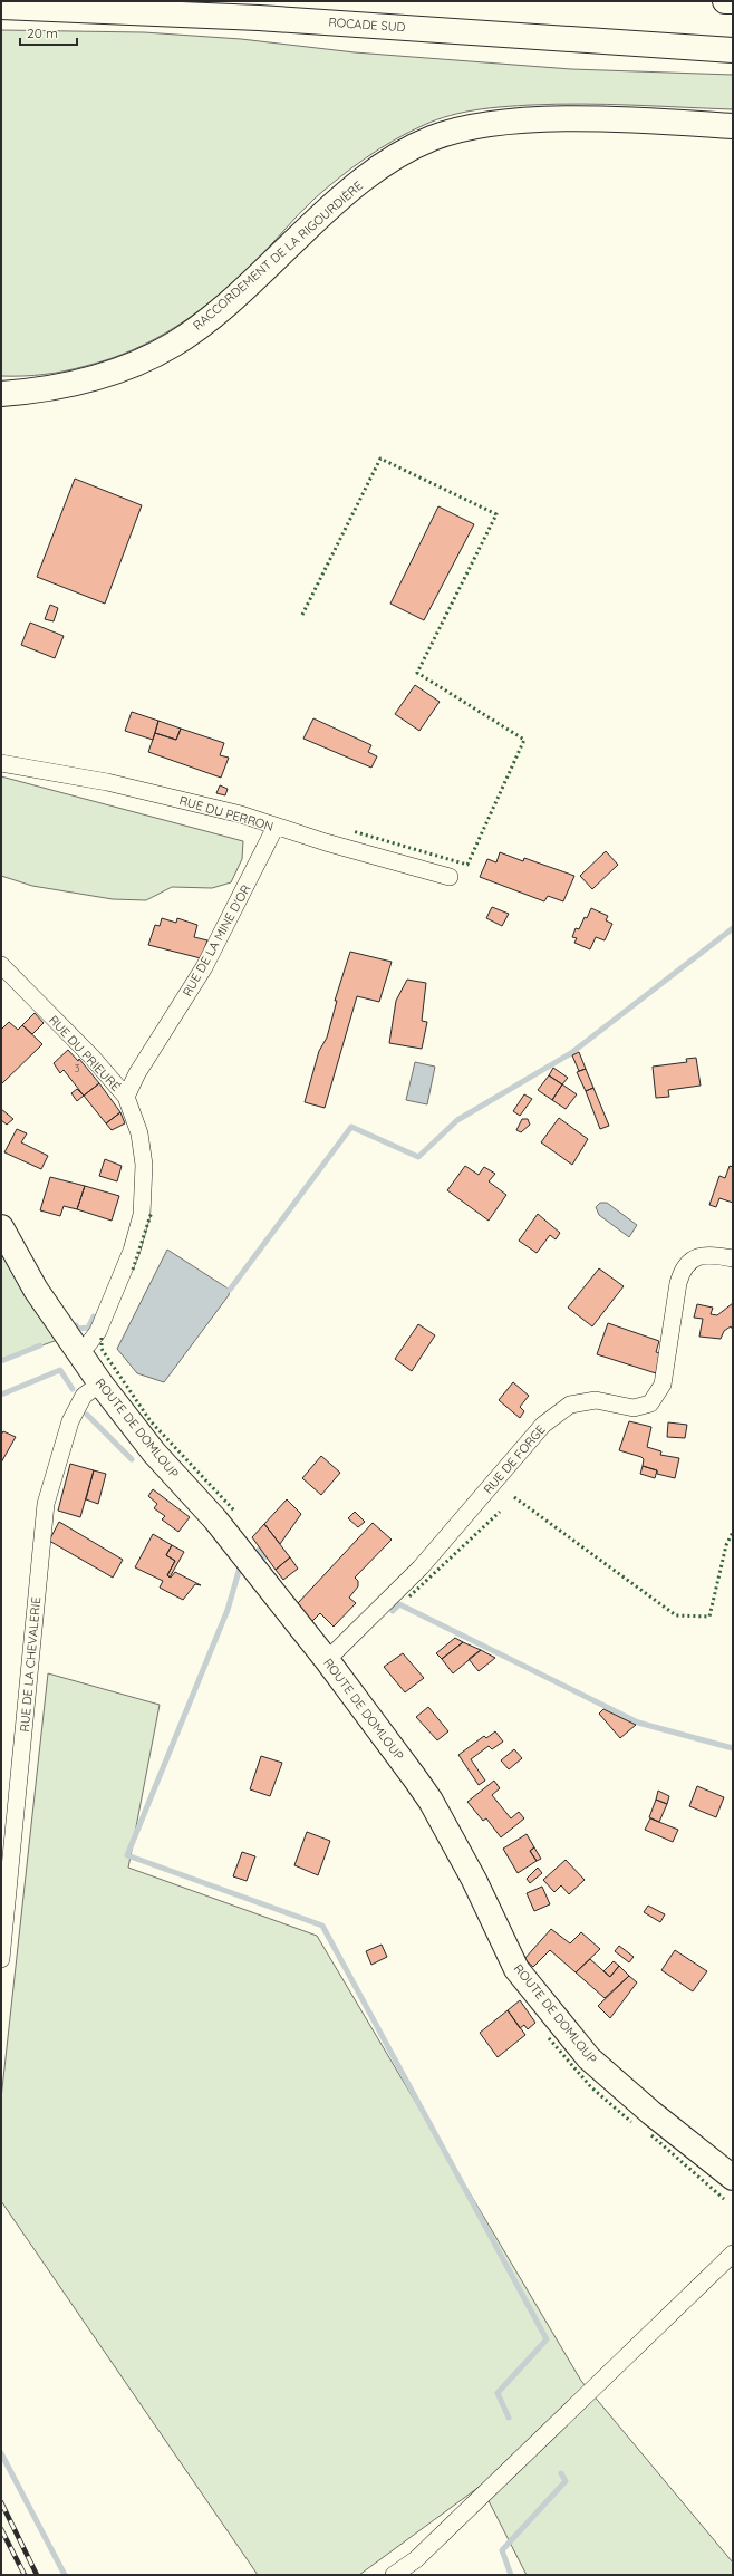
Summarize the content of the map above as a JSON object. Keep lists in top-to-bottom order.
{
  "streets": {
    "main road": ["ROCADE SUD", "RACCORDEMENT DE LA RIGOURDIÈRE", "ROUTE DE DOMLOUP"],
    "street": [
      "RUE DU PERRON",
      "RUE DE LA MINE D'OR",
      "RUE DU PRIEURÉ",
      "RUE DE FORGE",
      "RUE DE LA CHEVALERIE"
    ]
  },
  "crossings": [
    ["RUE DU PERRON", "RUE DE LA MINE D'OR"],
    ["RUE DE LA MINE D'OR", "RUE DU PRIEURÉ"],
    ["RUE DU PRIEURÉ", "ROUTE DE DOMLOUP"],
    ["ROUTE DE DOMLOUP", "RUE DE FORGE"],
    ["ROUTE DE DOMLOUP", "RUE DE LA CHEVALERIE"]
  ],
  "house_numbers": ["3"],
  "scale_bar": "20 m"
}
